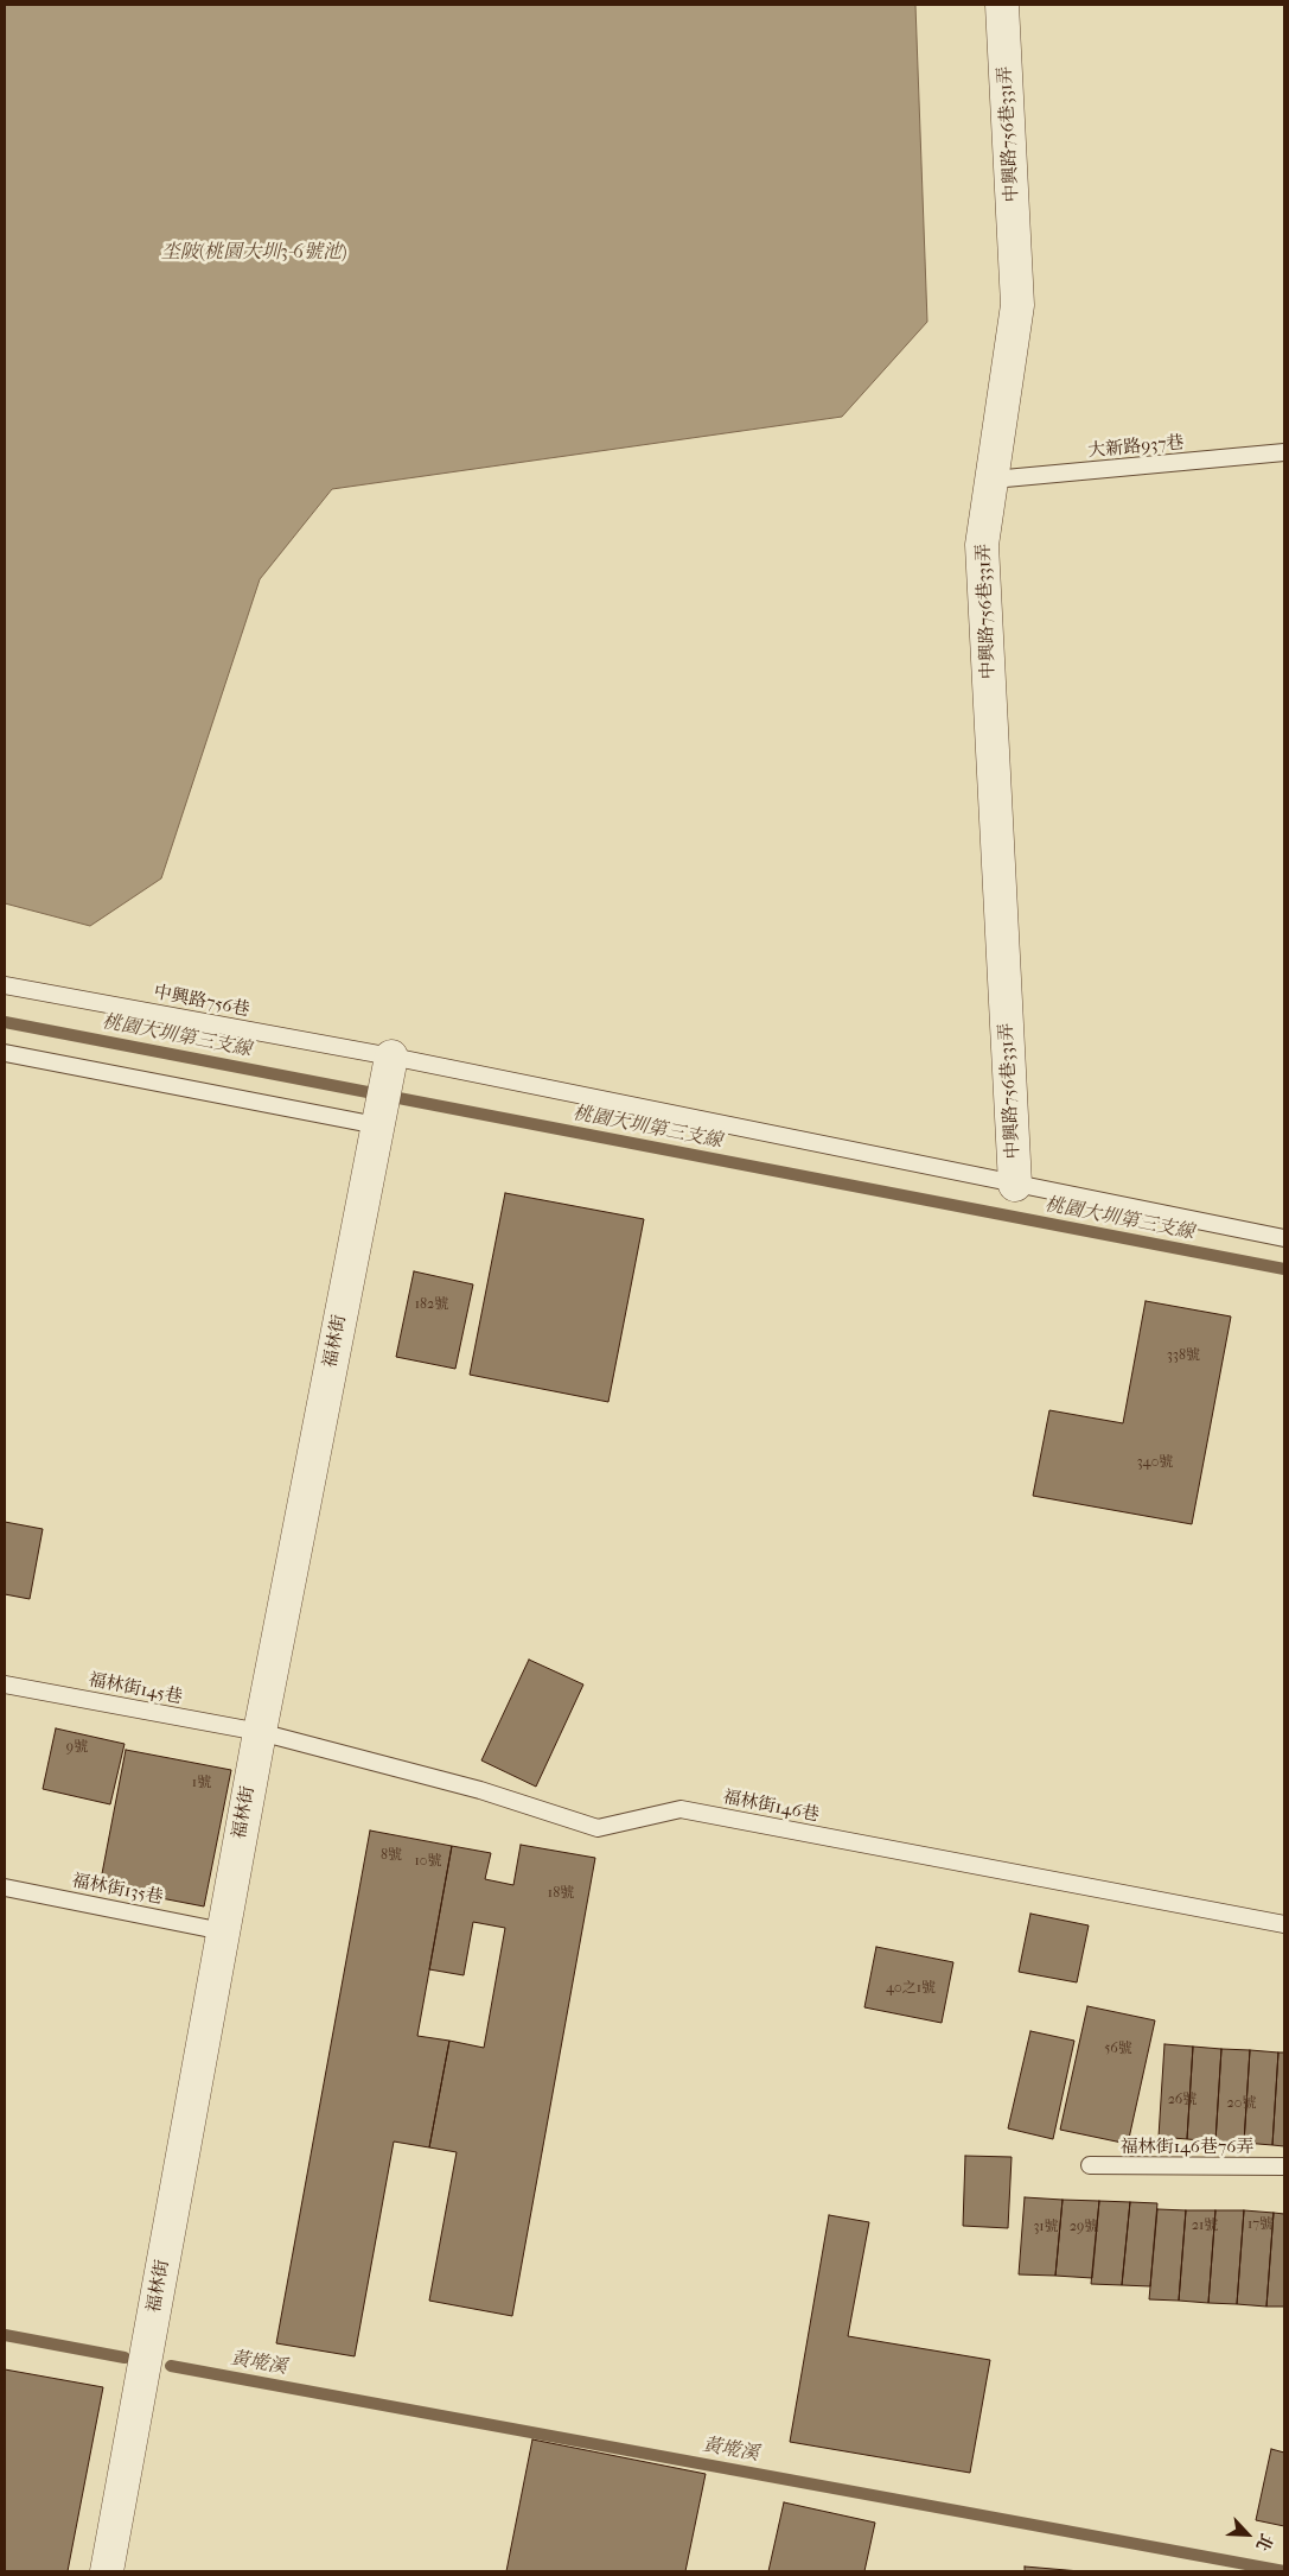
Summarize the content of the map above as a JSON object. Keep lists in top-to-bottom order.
{
  "streets": {
    "street": ["中興路756巷331弄", "福林街"],
    "lane": [
      "大新路937巷",
      "中興路756巷",
      "福林街145巷",
      "福林街146巷",
      "福林街135巷",
      "福林街146巷76弄"
    ]
  },
  "crossings": [
    ["中興路756巷331弄", "大新路937巷"],
    ["中興路756巷331弄", "中興路756巷"],
    ["中興路756巷", "福林街"],
    ["福林街", "福林街145巷"],
    ["福林街", "福林街146巷"],
    ["福林街", "福林街135巷"],
    ["福林街145巷", "福林街146巷"]
  ],
  "water": ["坔陂(桃園大圳3-6號池)", "桃園大圳第三支線", "黃墘溪"],
  "house_numbers": [
    "182號",
    "338號",
    "340號",
    "9號",
    "1號",
    "8號",
    "10號",
    "18號",
    "40之1號",
    "56號",
    "26號",
    "20號",
    "17號",
    "21號",
    "31號",
    "29號"
  ],
  "north": "bottom right"
}
